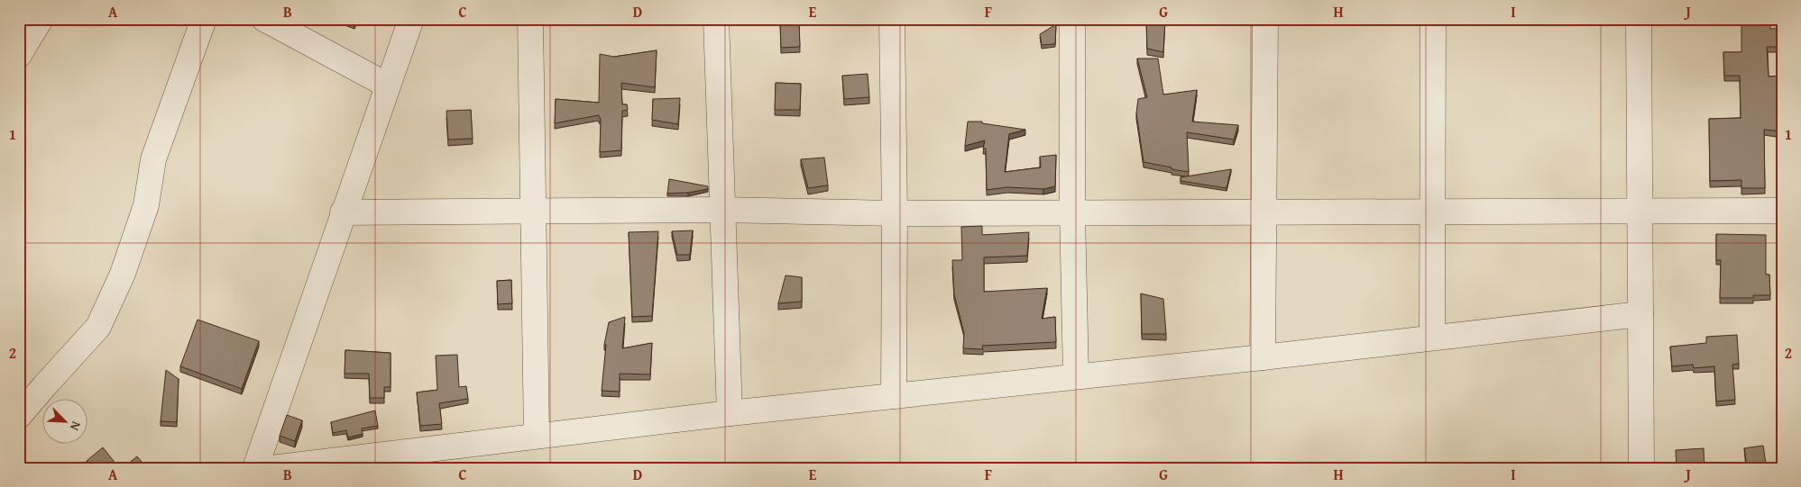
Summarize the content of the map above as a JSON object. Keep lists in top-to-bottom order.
{
  "north": "bottom right",
  "grid": {
    "columns": [
      "A",
      "B",
      "C",
      "D",
      "E",
      "F",
      "G",
      "H",
      "I",
      "J"
    ],
    "rows": ["1", "2"]
  }
}
